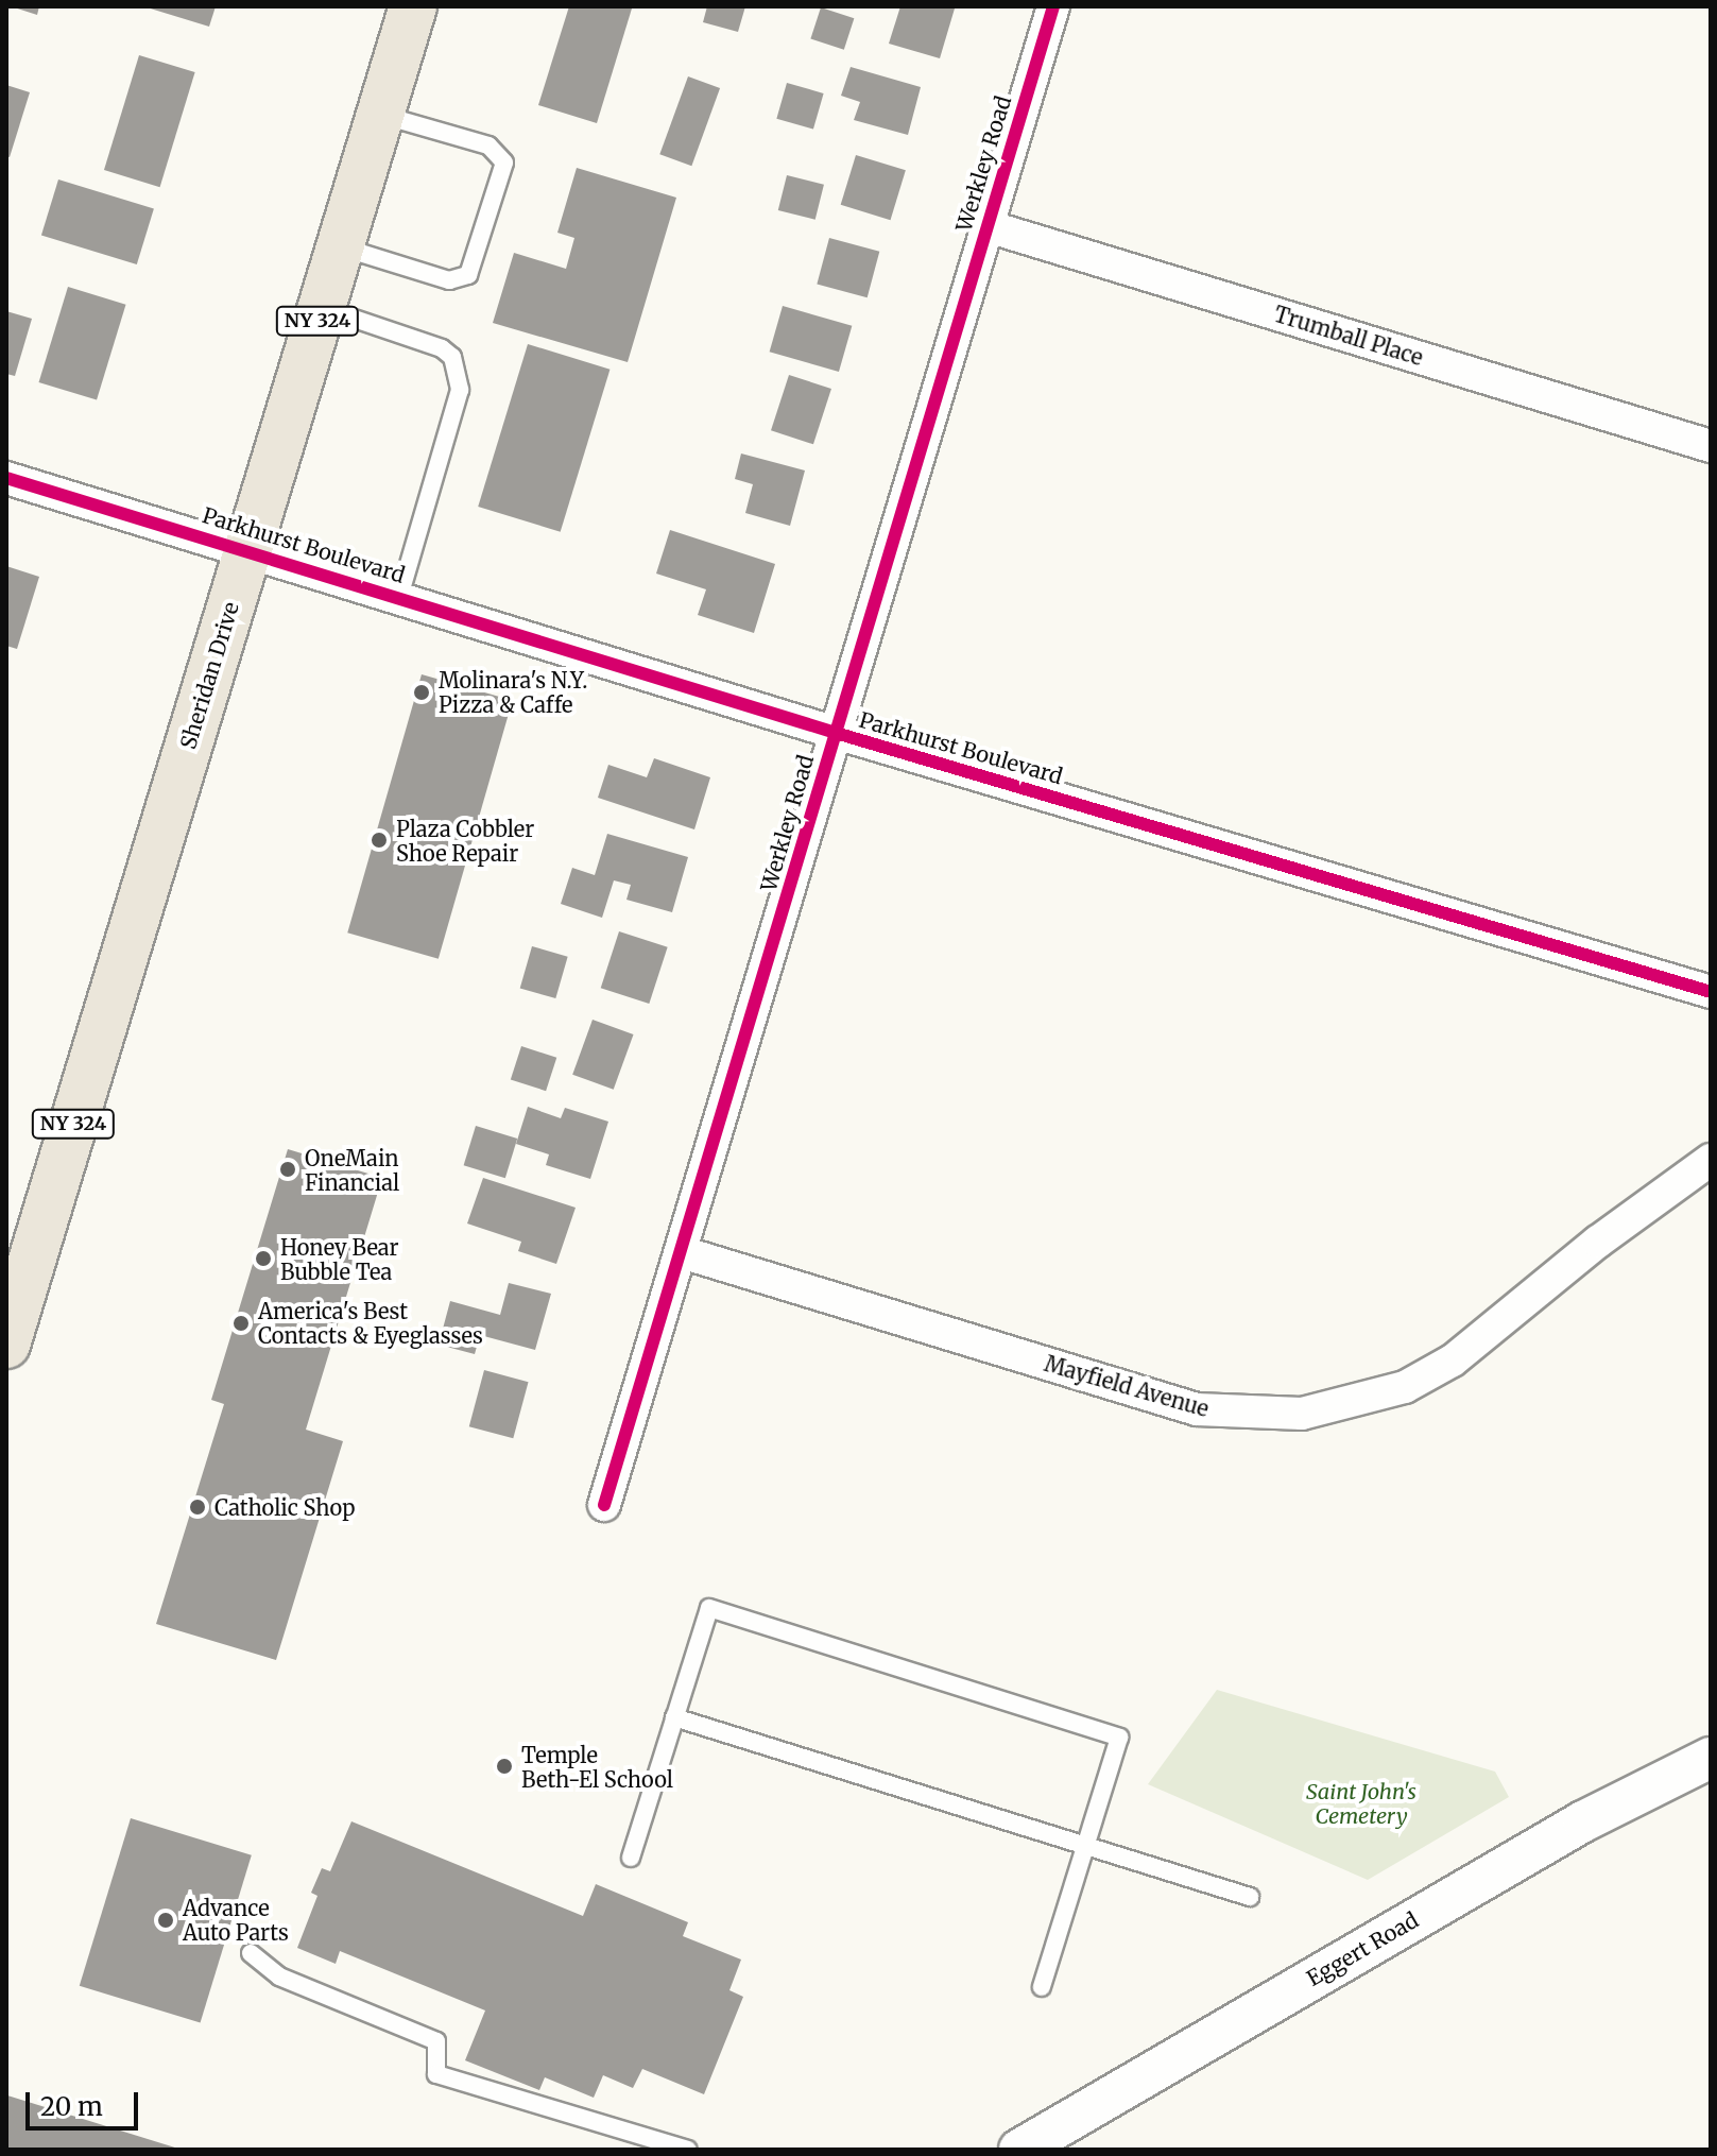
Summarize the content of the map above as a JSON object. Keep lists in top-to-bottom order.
{
  "streets": {
    "main road": ["NY 324", "Sheridan Drive"],
    "street": [
      "Werkley Road",
      "Trumball Place",
      "Parkhurst Boulevard",
      "Mayfield Avenue",
      "Eggert Road"
    ]
  },
  "crossings": [
    ["Werkley Road", "Trumball Place"],
    ["Werkley Road", "Parkhurst Boulevard"],
    ["Werkley Road", "Mayfield Avenue"],
    ["Parkhurst Boulevard", "Sheridan Drive"]
  ],
  "parks": ["Saint John's Cemetery"],
  "places": [
    "Molinara's N.Y. Pizza & Caffe",
    "Plaza Cobbler Shoe Repair",
    "OneMain Financial",
    "Honey Bear Bubble Tea",
    "America's Best Contacts & Eyeglasses",
    "Catholic Shop",
    "Temple Beth-El School",
    "Advance Auto Parts"
  ],
  "scale_bar": "20 m"
}
